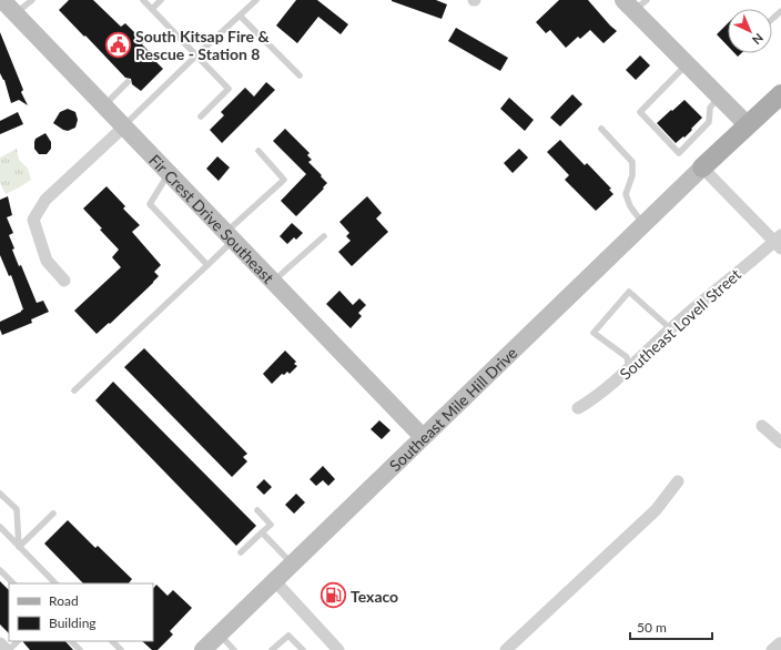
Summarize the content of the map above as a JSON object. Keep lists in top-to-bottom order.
{
  "streets": {
    "street": ["Fir Crest Drive Southeast", "Southeast Lovell Street", "Southeast Mile Hill Drive"]
  },
  "crossings": [
    ["Fir Crest Drive Southeast", "Southeast Mile Hill Drive"]
  ],
  "places": {
    "public building": ["South Kitsap Fire & Rescue - Station 8"],
    "fuel station": ["Texaco"]
  },
  "legend": ["Road", "Building"],
  "scale_bar": "50 m",
  "north": "bottom right"
}
